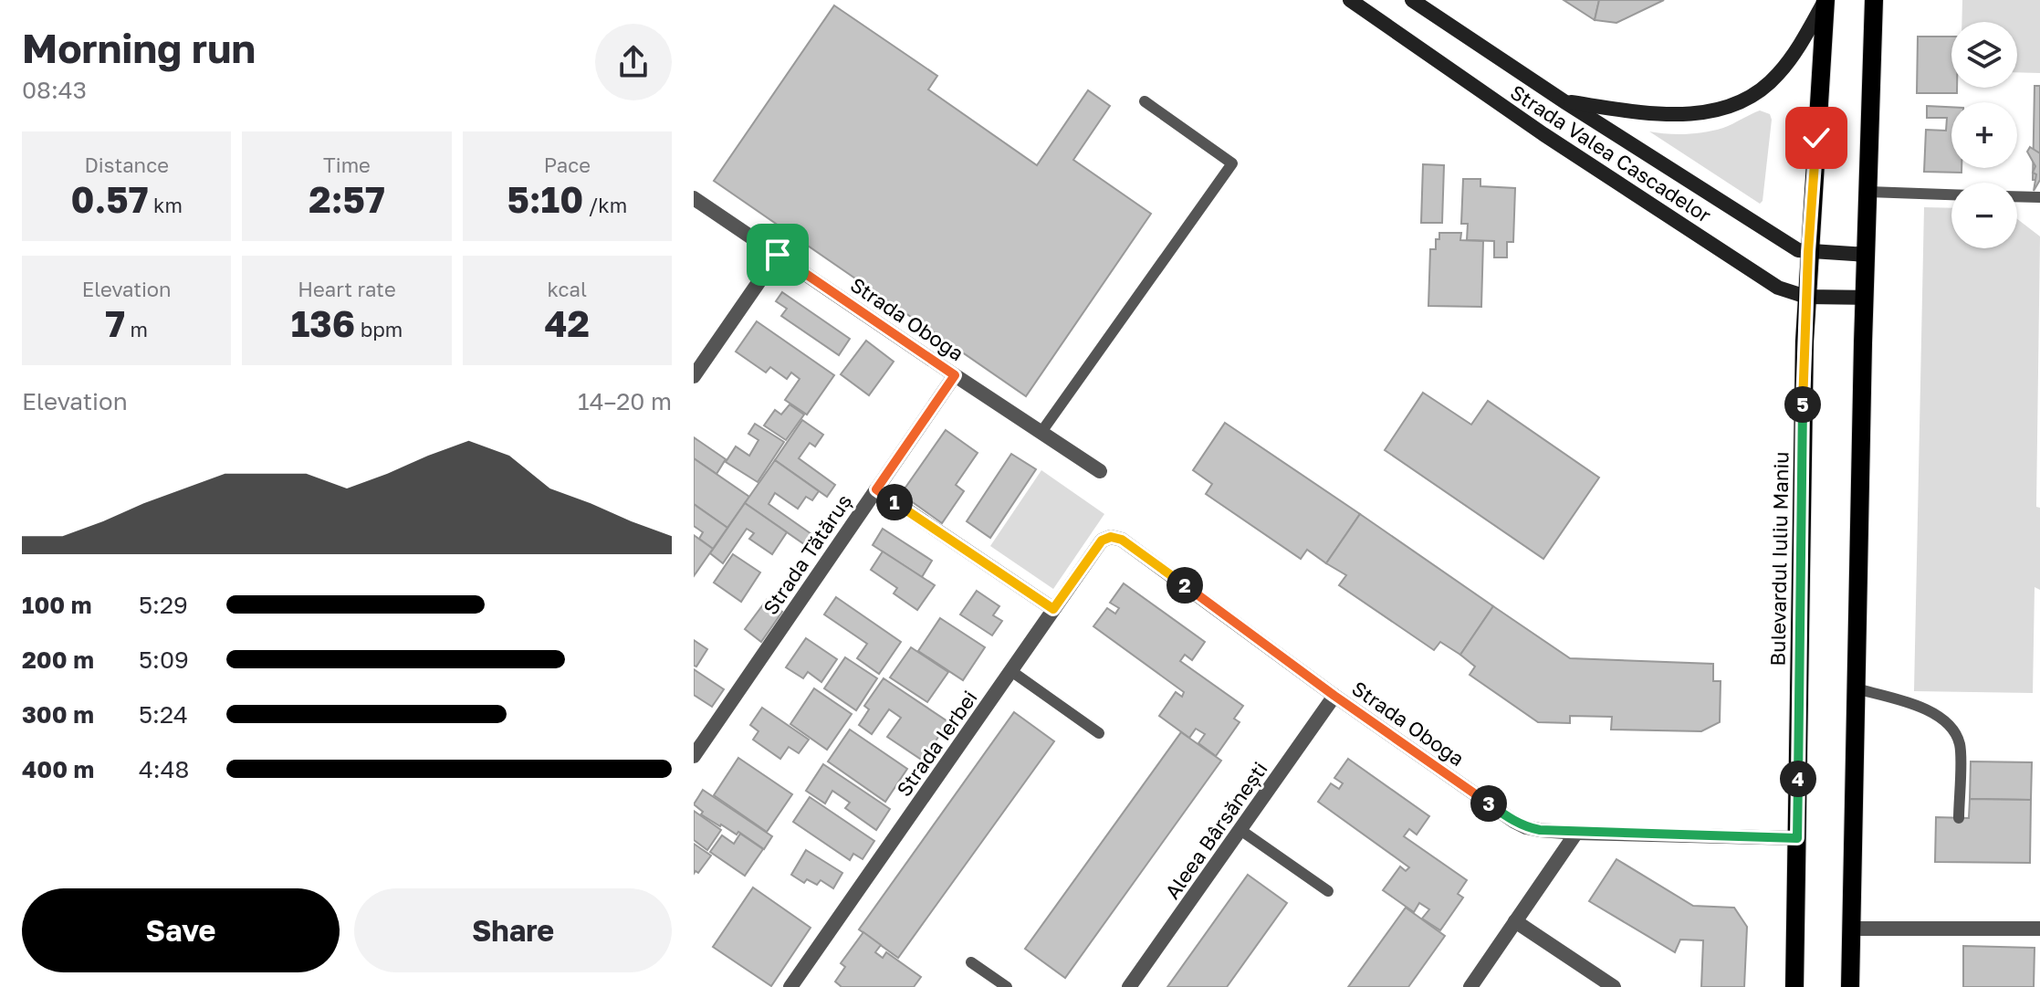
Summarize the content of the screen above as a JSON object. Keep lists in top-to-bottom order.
{
  "streets": {
    "main road": ["Strada Valea Cascadelor", "Bulevardul Iuliu Maniu"],
    "street": [
      "Strada Oboga",
      "Strada Tătăruș",
      "Strada Ierbei",
      "Aleea Bârsănești"
    ]
  },
  "crossings": [
    ["Strada Valea Cascadelor", "Bulevardul Iuliu Maniu"],
    ["Strada Oboga", "Strada Tătăruș"],
    ["Strada Oboga", "Bulevardul Iuliu Maniu"],
    ["Strada Oboga", "Strada Ierbei"],
    ["Strada Oboga", "Aleea Bârsănești"]
  ],
  "page": {
    "heading": ["Morning run", "08:43"],
    "map_buttons": ["+", "−"],
    "stats": [
      ["Distance", "0.57 km"],
      ["Time", "2:57"],
      ["Pace", "5:10 /km"],
      ["Elevation", "7 m"],
      ["Heart rate", "136 bpm"],
      ["kcal", "42"]
    ],
    "chart": ["Elevation", "14–20 m"],
    "pins": [
      "5",
      "1",
      "2",
      "4",
      "3"
    ],
    "list": [
      {
        "name": "100 m",
        "note": "5:29"
      },
      {
        "name": "200 m",
        "note": "5:09"
      },
      {
        "name": "300 m",
        "note": "5:24"
      },
      {
        "name": "400 m",
        "note": "4:48"
      }
    ],
    "buttons": ["Save", "Share"]
  }
}
